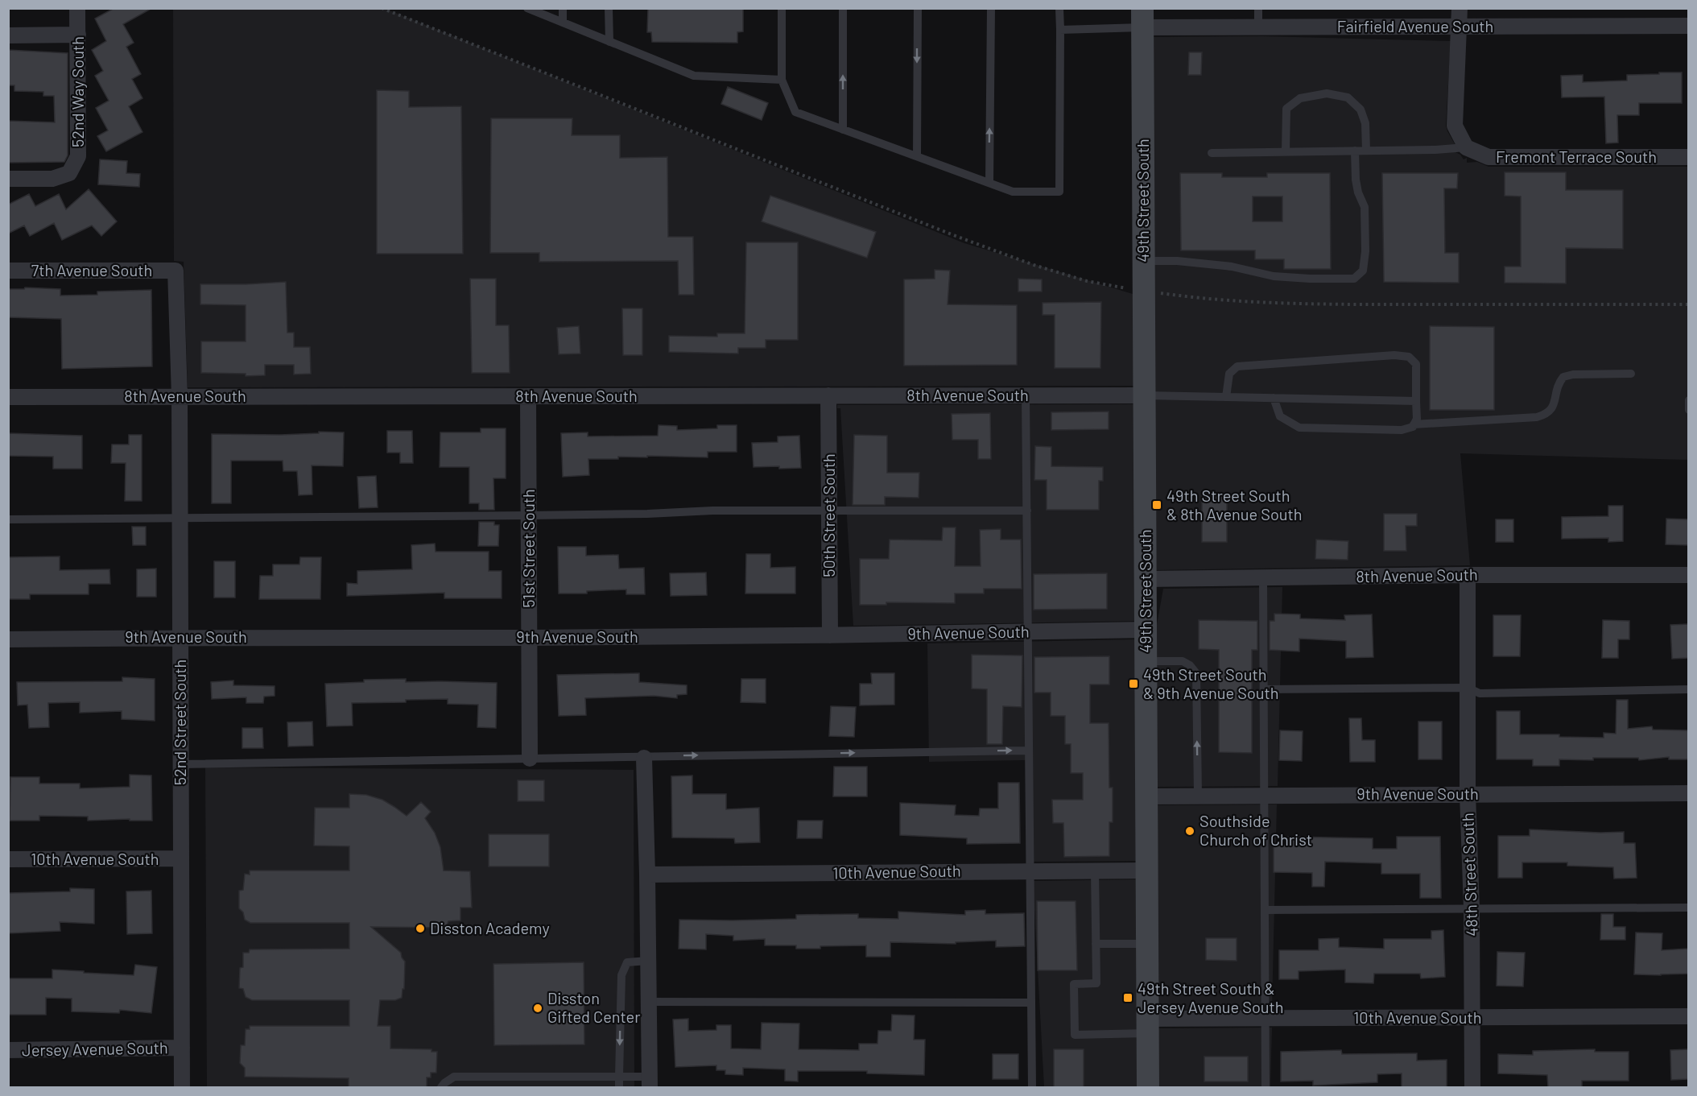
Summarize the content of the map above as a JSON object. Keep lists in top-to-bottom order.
{
  "streets": {
    "main road": ["49th Street South"],
    "street": [
      "Fairfield Avenue South",
      "52nd Way South",
      "Fremont Terrace South",
      "7th Avenue South",
      "8th Avenue South",
      "50th Street South",
      "51st Street South",
      "9th Avenue South",
      "52nd Street South",
      "10th Avenue South",
      "48th Street South",
      "Jersey Avenue South"
    ]
  },
  "crossings": [
    ["Fairfield Avenue South", "49th Street South"],
    ["49th Street South", "8th Avenue South"],
    ["49th Street South", "9th Avenue South"],
    ["49th Street South", "10th Avenue South"],
    ["7th Avenue South", "52nd Street South"],
    ["8th Avenue South", "50th Street South"],
    ["8th Avenue South", "51st Street South"],
    ["8th Avenue South", "52nd Street South"],
    ["8th Avenue South", "48th Street South"],
    ["50th Street South", "9th Avenue South"],
    ["51st Street South", "9th Avenue South"],
    ["9th Avenue South", "52nd Street South"],
    ["9th Avenue South", "48th Street South"],
    ["52nd Street South", "10th Avenue South"],
    ["52nd Street South", "Jersey Avenue South"],
    ["10th Avenue South", "48th Street South"]
  ],
  "places": {
    "transit": ["49th Street South & 8th Avenue South", "49th Street South & 9th Avenue South", "49th Street South & Jersey Avenue South"],
    "other": ["Southside Church of Christ", "Disston Academy", "Disston Gifted Center"]
  }
}
